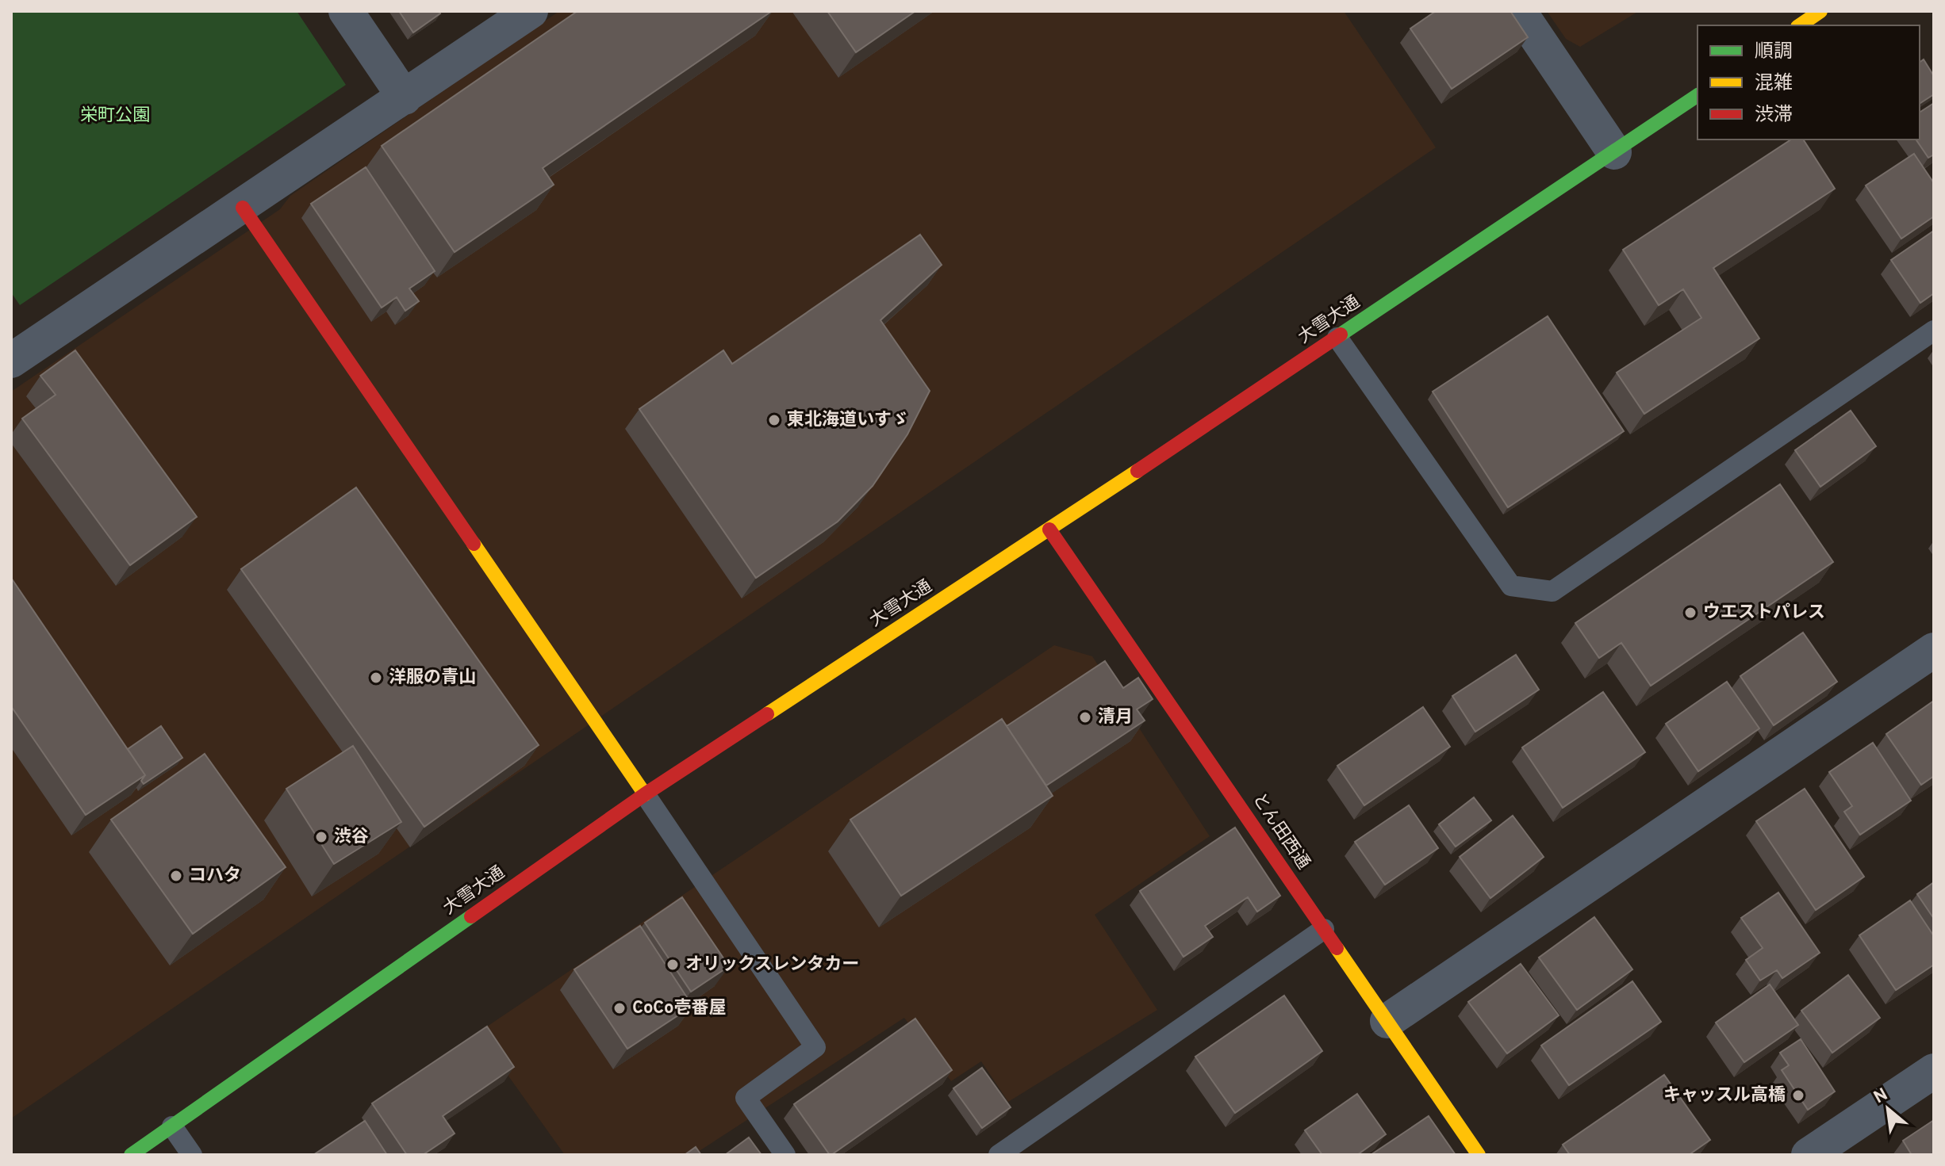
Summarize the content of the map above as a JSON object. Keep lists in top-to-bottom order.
{
  "streets": {
    "main road": ["大雪大通", "とん田西通"]
  },
  "crossings": [
    ["大雪大通", "とん田西通"]
  ],
  "parks": ["栄町公園"],
  "places": [
    "東北海道いすゞ",
    "ウエストパレス",
    "洋服の青山",
    "清月",
    "渋谷",
    "コハタ",
    "オリックスレンタカー",
    "CoCo壱番屋",
    "キャッスル高橋"
  ],
  "legend": ["順調", "混雑", "渋滞"],
  "north": "top left"
}
